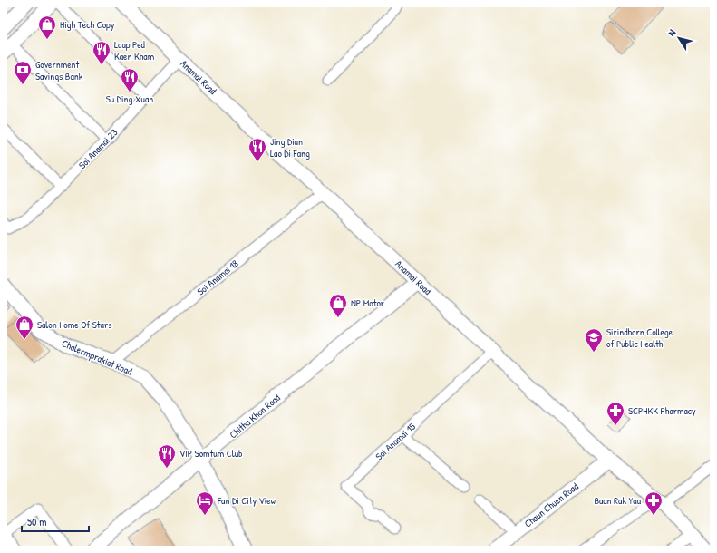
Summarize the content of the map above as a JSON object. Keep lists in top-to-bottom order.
{
  "streets": {
    "street": [
      "Anamai Road",
      "Soi Anamai 23",
      "Soi Anamai 18",
      "Chalermprakiat Road",
      "Chitha Khon Road",
      "Soi Anamai 15",
      "Chaun Chuen Road"
    ]
  },
  "crossings": [
    ["Anamai Road", "Soi Anamai 23"],
    ["Anamai Road", "Soi Anamai 18"],
    ["Anamai Road", "Chitha Khon Road"],
    ["Anamai Road", "Soi Anamai 15"],
    ["Anamai Road", "Chaun Chuen Road"],
    ["Soi Anamai 18", "Chalermprakiat Road"],
    ["Chalermprakiat Road", "Chitha Khon Road"]
  ],
  "places": {
    "shop": ["High Tech Copy", "NP Motor", "Salon Home Of Stars"],
    "restaurant": [
      "Laap Ped Kaen Kham",
      "Su Ding Xuan",
      "Jing Dian Lao Di Fang",
      "VIP Somtum Club"
    ],
    "bank": ["Government Savings Bank"],
    "school or university": ["Sirindhorn College of Public Health"],
    "pharmacy": ["SCPHKK Pharmacy", "Baan Rak Yaa"],
    "hotel": ["Fan Di City View"]
  },
  "scale_bar": "50 m",
  "north": "top left"
}
